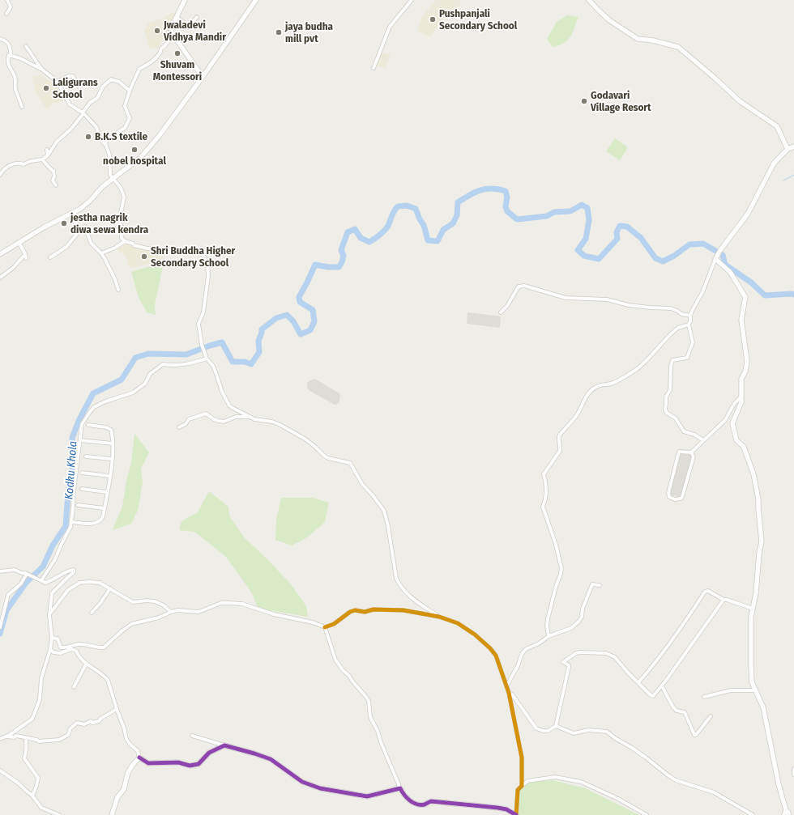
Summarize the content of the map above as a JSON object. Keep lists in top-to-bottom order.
{
  "water": ["Kodku Khola"],
  "places": [
    "Pushpanjali Secondary School",
    "Jwaladevi Vidhya Mandir",
    "jaya budha mill pvt",
    "Shuvam Montessori",
    "Laligurans School",
    "Godavari Village Resort",
    "B.K.S textile",
    "nobel hospital",
    "jestha nagrik diwa sewa kendra",
    "Shri Buddha Higher Secondary School"
  ]
}
